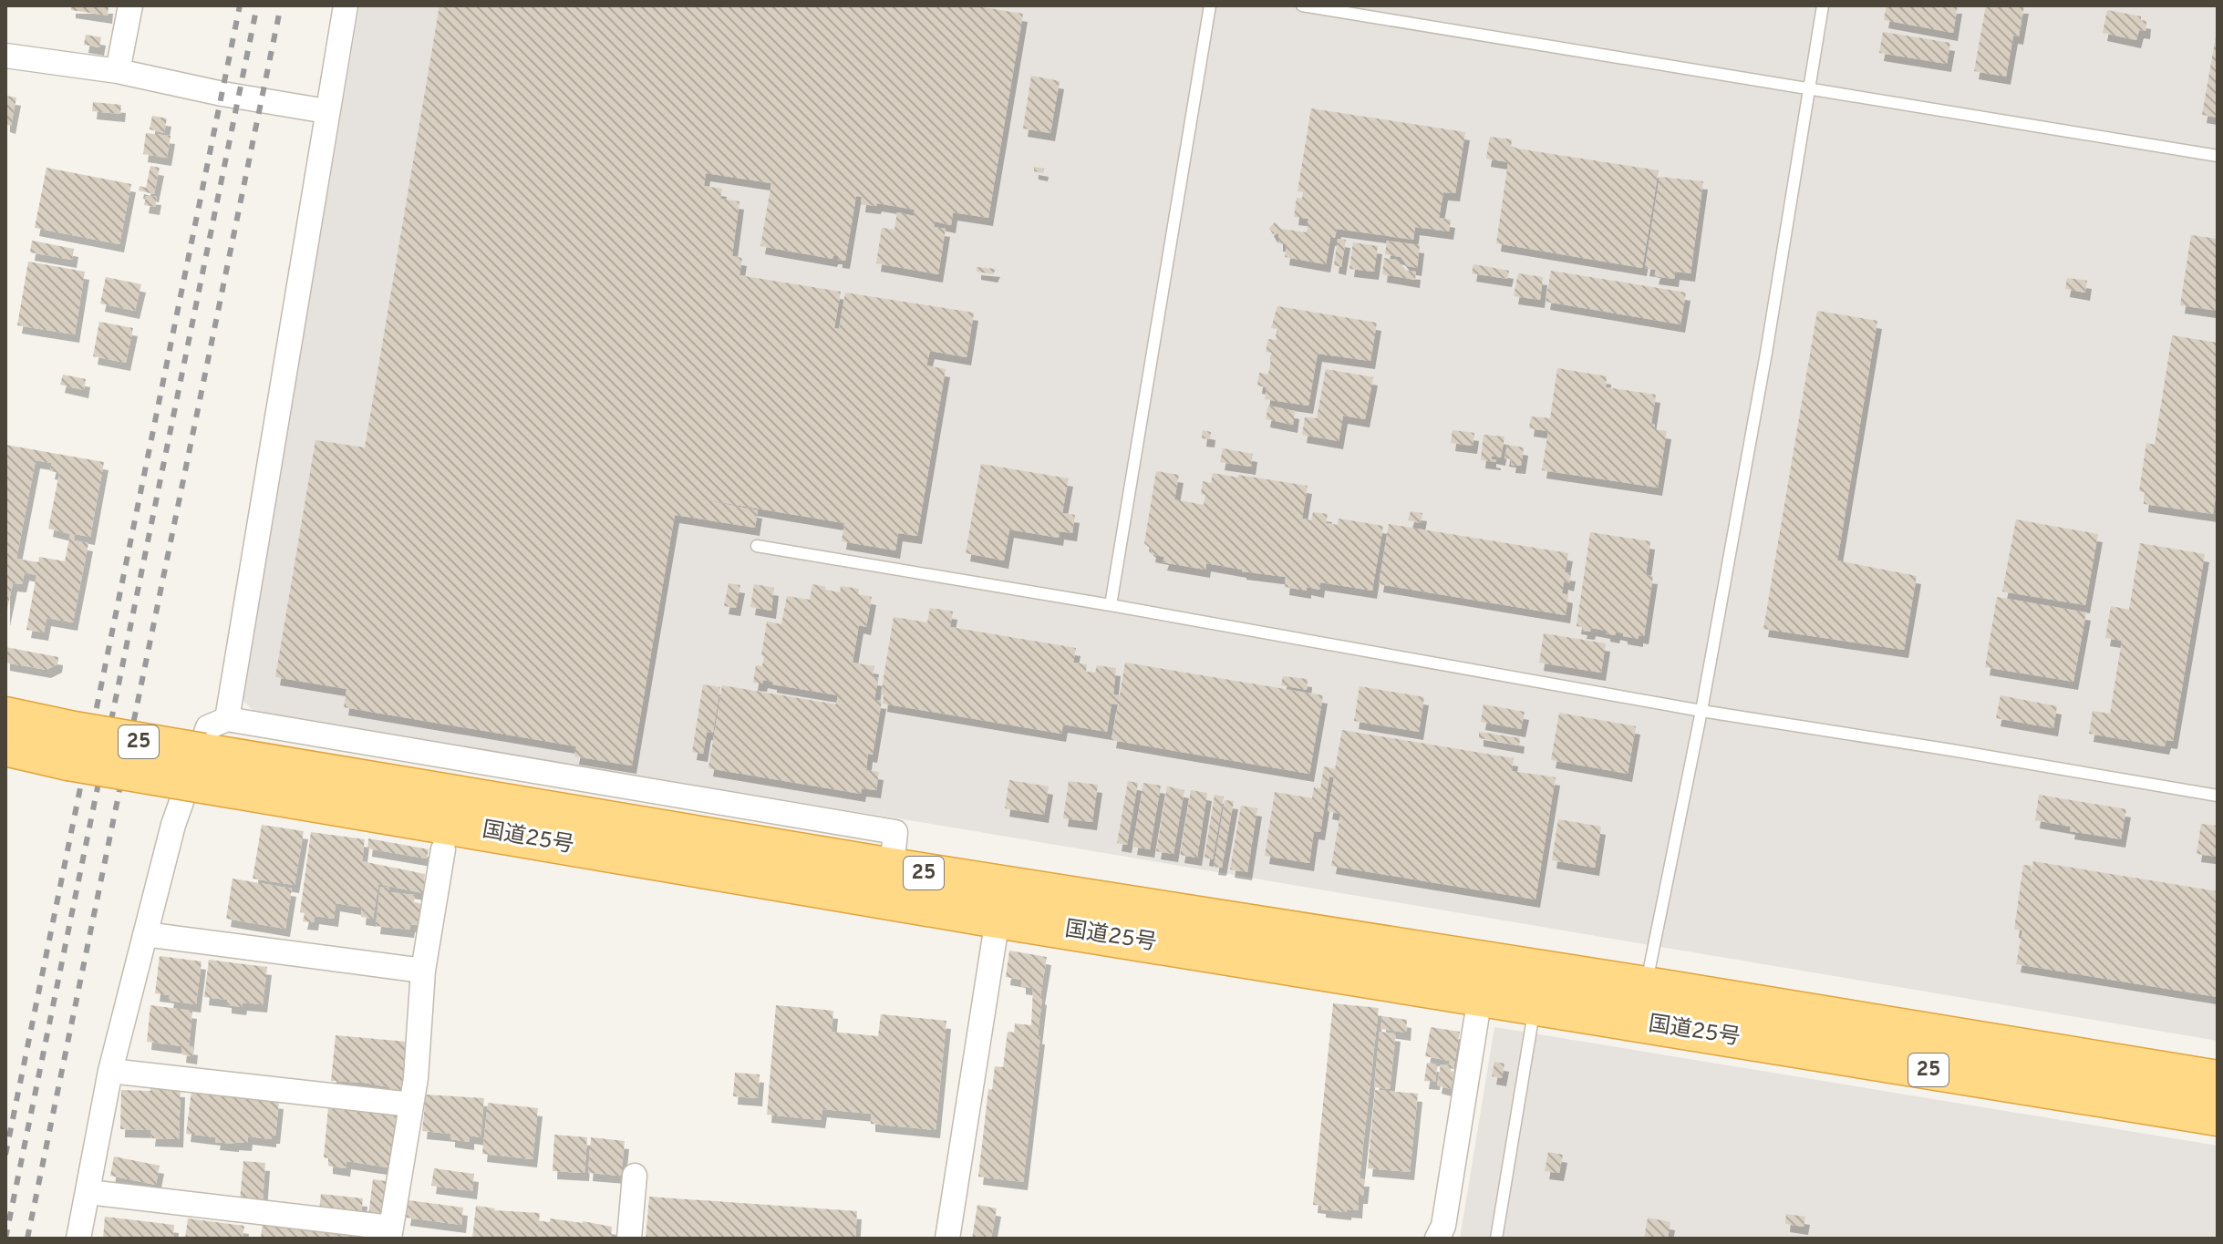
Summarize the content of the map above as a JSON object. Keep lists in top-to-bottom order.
{
  "streets": {
    "highway": ["25", "国道25号"]
  }
}
